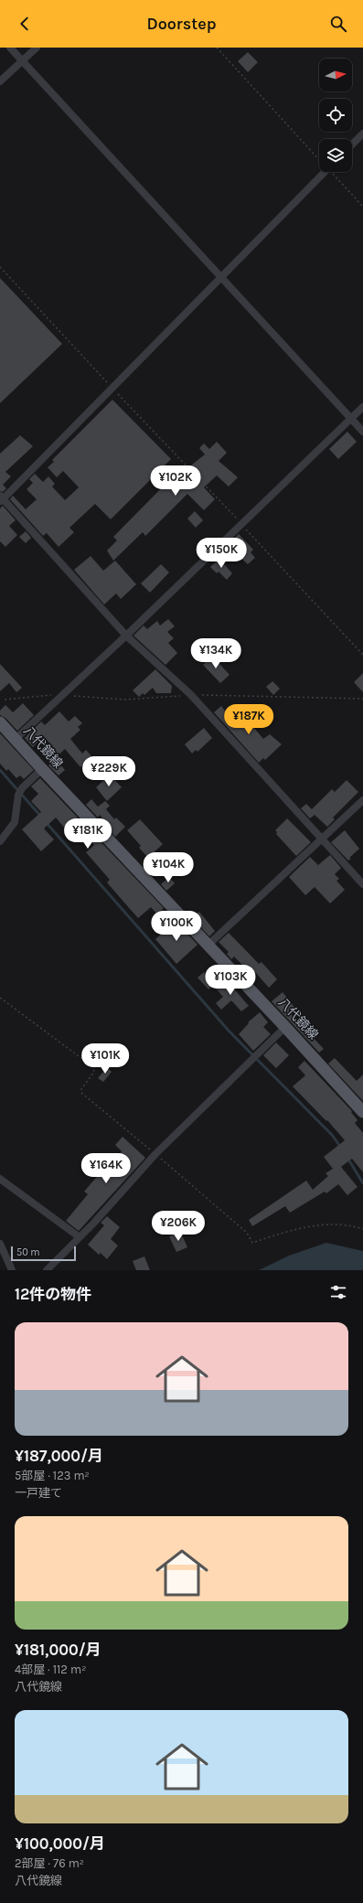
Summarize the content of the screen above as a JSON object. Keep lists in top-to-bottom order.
{
  "streets": {
    "main road": ["八代鏡線"]
  },
  "scale_bar": "50 m",
  "north": "right",
  "page": {
    "header": "Doorstep",
    "price": [
      "¥102K",
      "¥150K",
      "¥134K",
      "¥187K",
      "¥229K",
      "¥181K",
      "¥104K",
      "¥100K",
      "¥103K",
      "¥101K",
      "¥164K",
      "¥206K"
    ],
    "scale": "50 m",
    "heading": "12件の物件",
    "list": [
      {
        "name": "¥187,000/月",
        "note": "5部屋 · 123 m² · 一戸建て"
      },
      {
        "name": "¥181,000/月",
        "note": "4部屋 · 112 m² · 八代鏡線"
      },
      {
        "name": "¥100,000/月",
        "note": "2部屋 · 76 m² · 八代鏡線"
      }
    ]
  }
}
